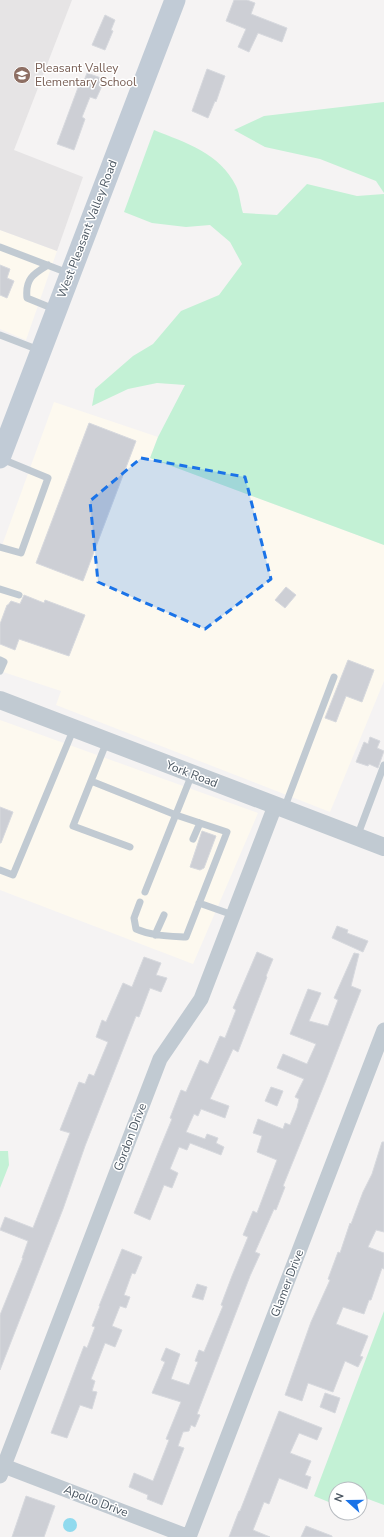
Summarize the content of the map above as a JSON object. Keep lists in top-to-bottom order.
{
  "streets": {
    "main road": ["West Pleasant Valley Road"],
    "street": [
      "York Road",
      "Gordon Drive",
      "Glamer Drive",
      "Apollo Drive"
    ]
  },
  "crossings": [
    ["York Road", "Gordon Drive"],
    ["Gordon Drive", "Apollo Drive"],
    ["Glamer Drive", "Apollo Drive"]
  ],
  "places": {
    "school or university": ["Pleasant Valley Elementary School"]
  },
  "north": "left"
}
